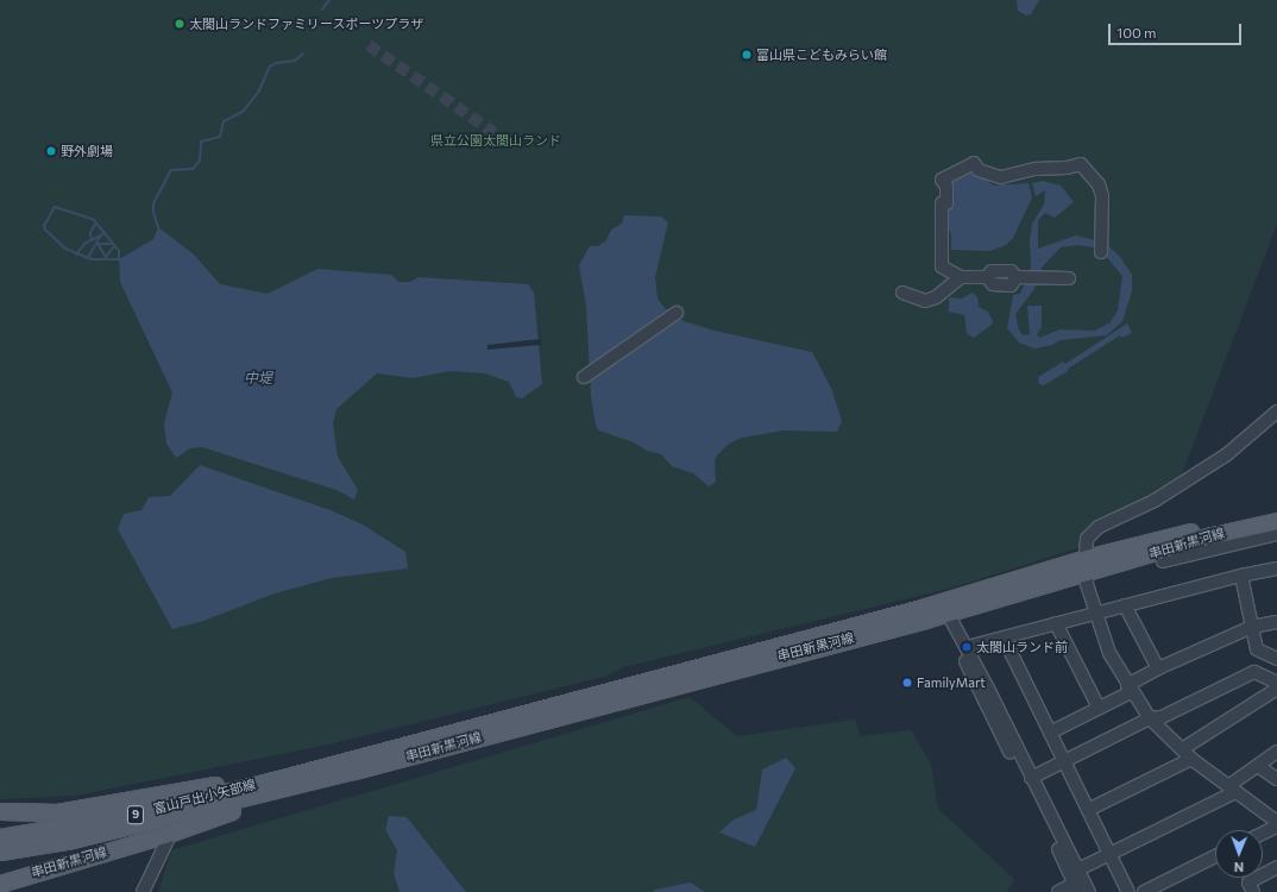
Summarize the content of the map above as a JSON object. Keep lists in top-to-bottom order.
{
  "streets": {
    "main road": ["串田新黒河線", "富山戸出小矢部線", "9"]
  },
  "crossings": [
    ["串田新黒河線", "富山戸出小矢部線"]
  ],
  "water": ["中堤"],
  "parks": ["県立公園太閤山ランド"],
  "places": [
    "太閤山ランドファミリースポーツプラザ",
    "富山県こどもみらい館",
    "野外劇場",
    "太閤山ランド前",
    "FamilyMart"
  ],
  "scale_bar": "100 m",
  "north": "bottom"
}
